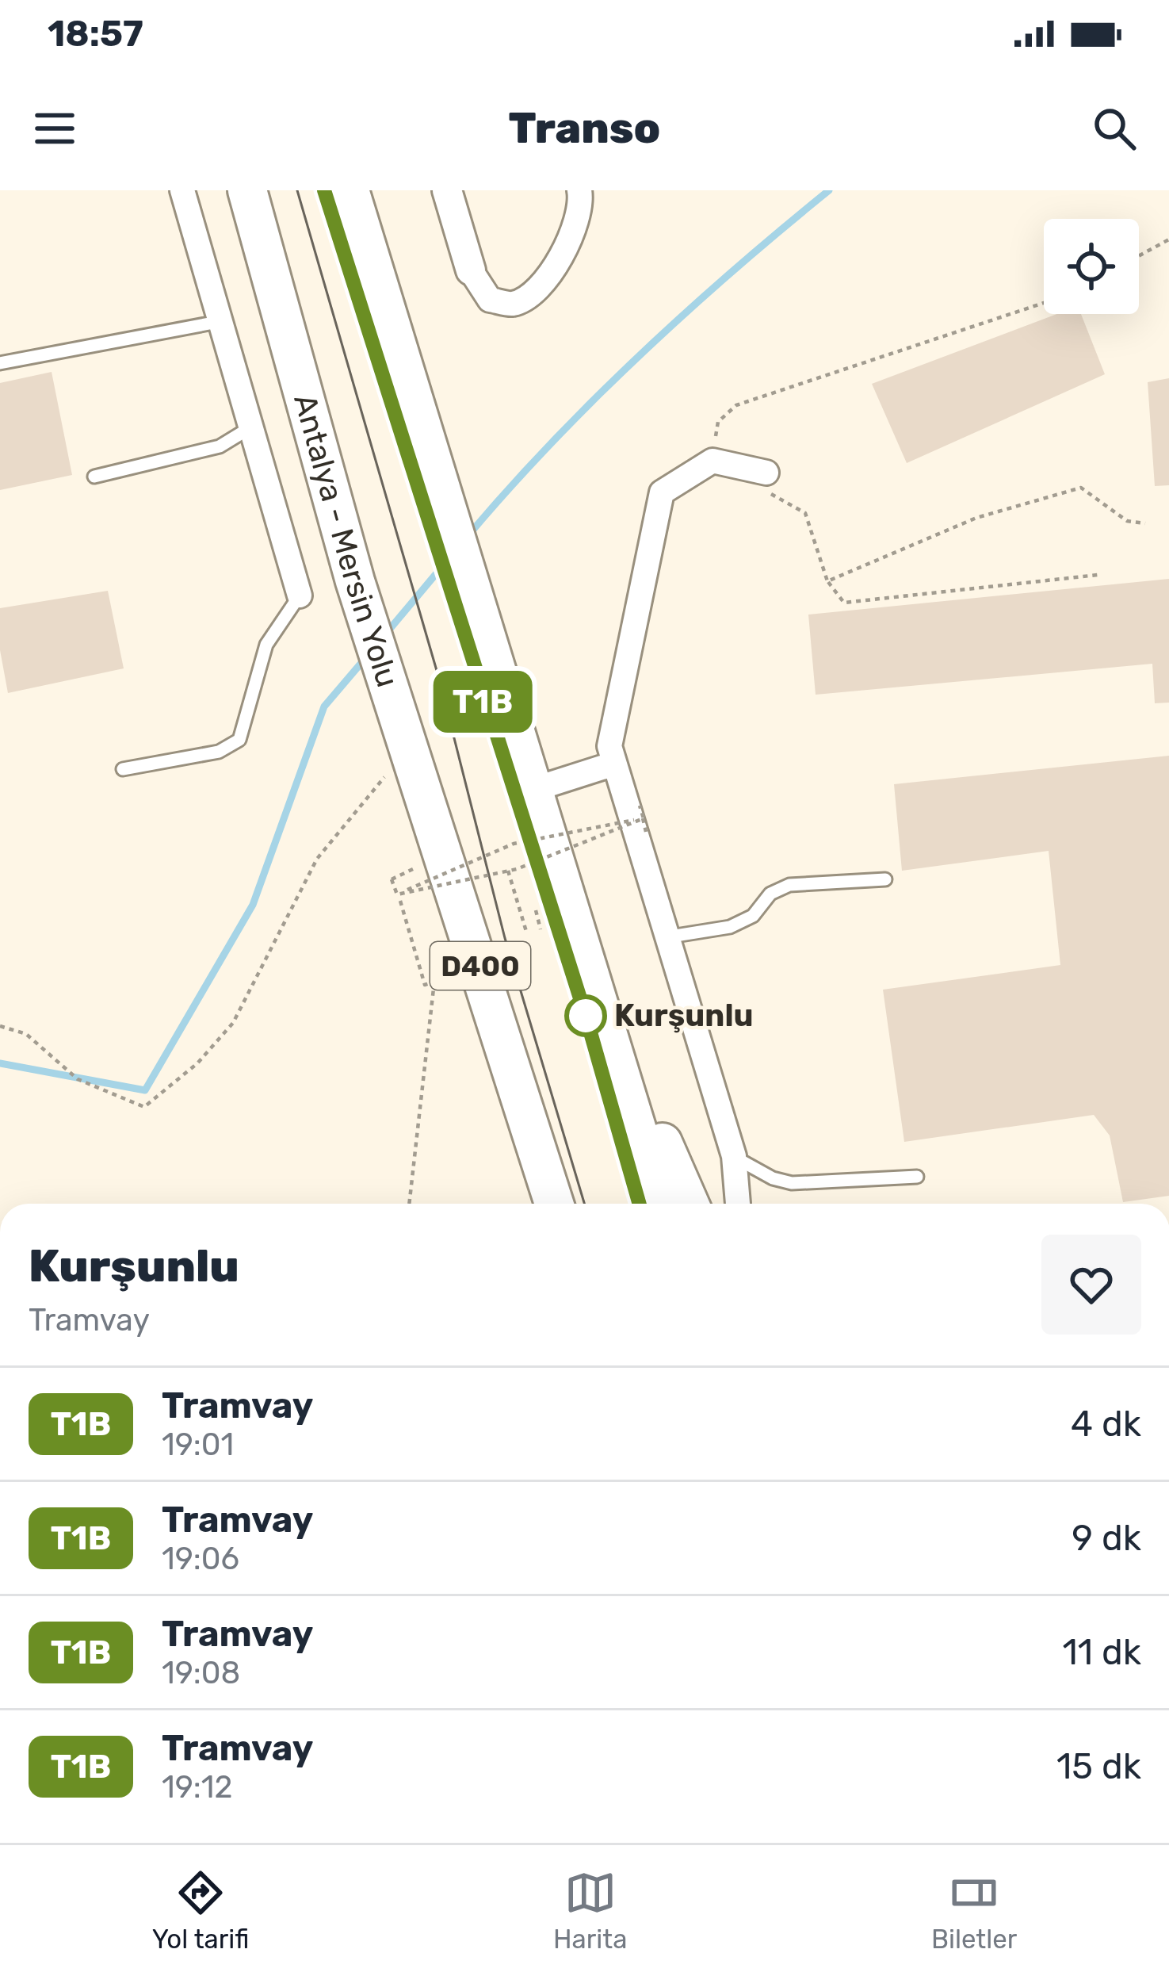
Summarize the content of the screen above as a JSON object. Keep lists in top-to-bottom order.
{
  "streets": {
    "highway": ["Antalya - Mersin Yolu", "D400"]
  },
  "places": ["Kurşunlu"],
  "lines": ["tram line T1B"],
  "page": {
    "status": "18:57",
    "header": "Transo",
    "on_map": "T1B",
    "heading": ["Kurşunlu", "Tramvay"],
    "list": [
      {
        "mark": "T1B",
        "name": "Tramvay",
        "note": "19:01",
        "value": "4 dk"
      },
      {
        "mark": "T1B",
        "name": "Tramvay",
        "note": "19:06",
        "value": "9 dk"
      },
      {
        "mark": "T1B",
        "name": "Tramvay",
        "note": "19:08",
        "value": "11 dk"
      },
      {
        "mark": "T1B",
        "name": "Tramvay",
        "note": "19:12",
        "value": "15 dk"
      }
    ],
    "tabs": ["Yol tarifi", "Harita", "Biletler"]
  }
}
